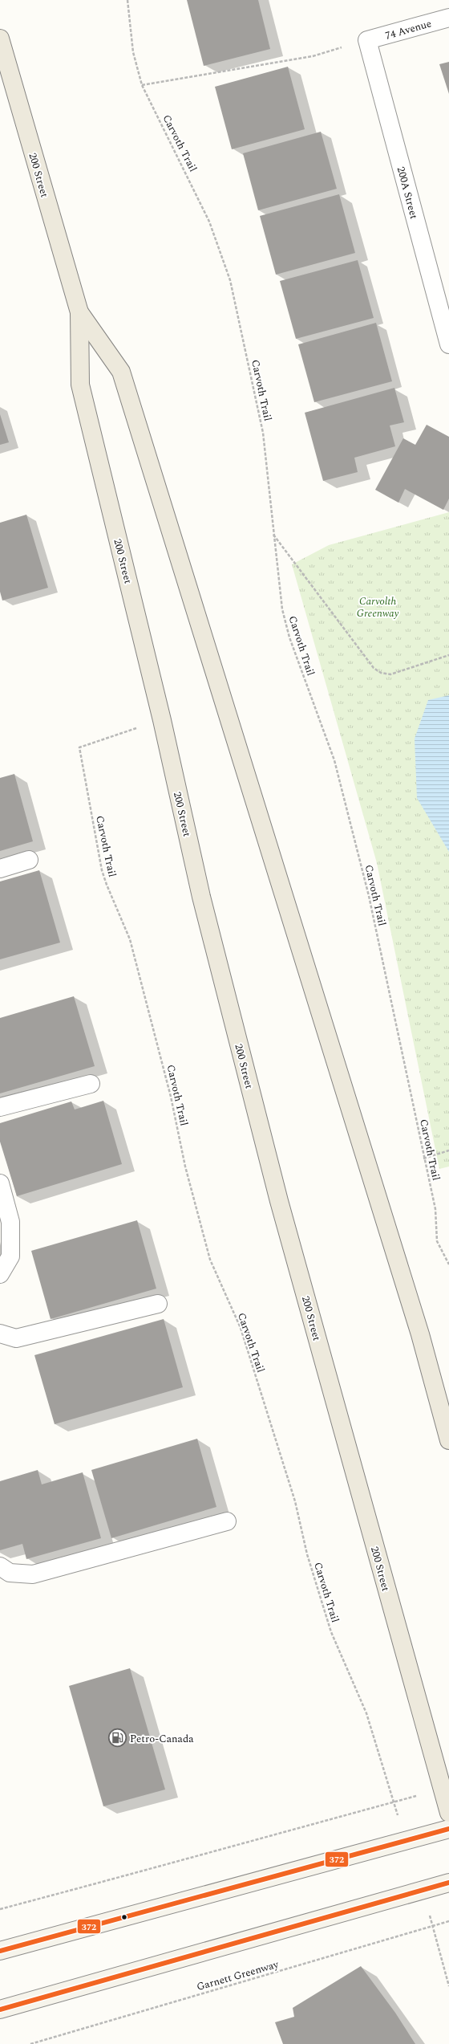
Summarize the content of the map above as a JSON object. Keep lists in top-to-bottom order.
{
  "streets": {
    "main road": ["200 Street"],
    "street": ["74 Avenue", "200A Street"],
    "path": ["Carvoth Trail", "Garnett Greenway"]
  },
  "crossings": [
    ["74 Avenue", "200A Street"]
  ],
  "parks": ["Carvolth Greenway"],
  "places": {
    "fuel station": ["Petro-Canada"]
  },
  "lines": ["transit line 372"]
}
